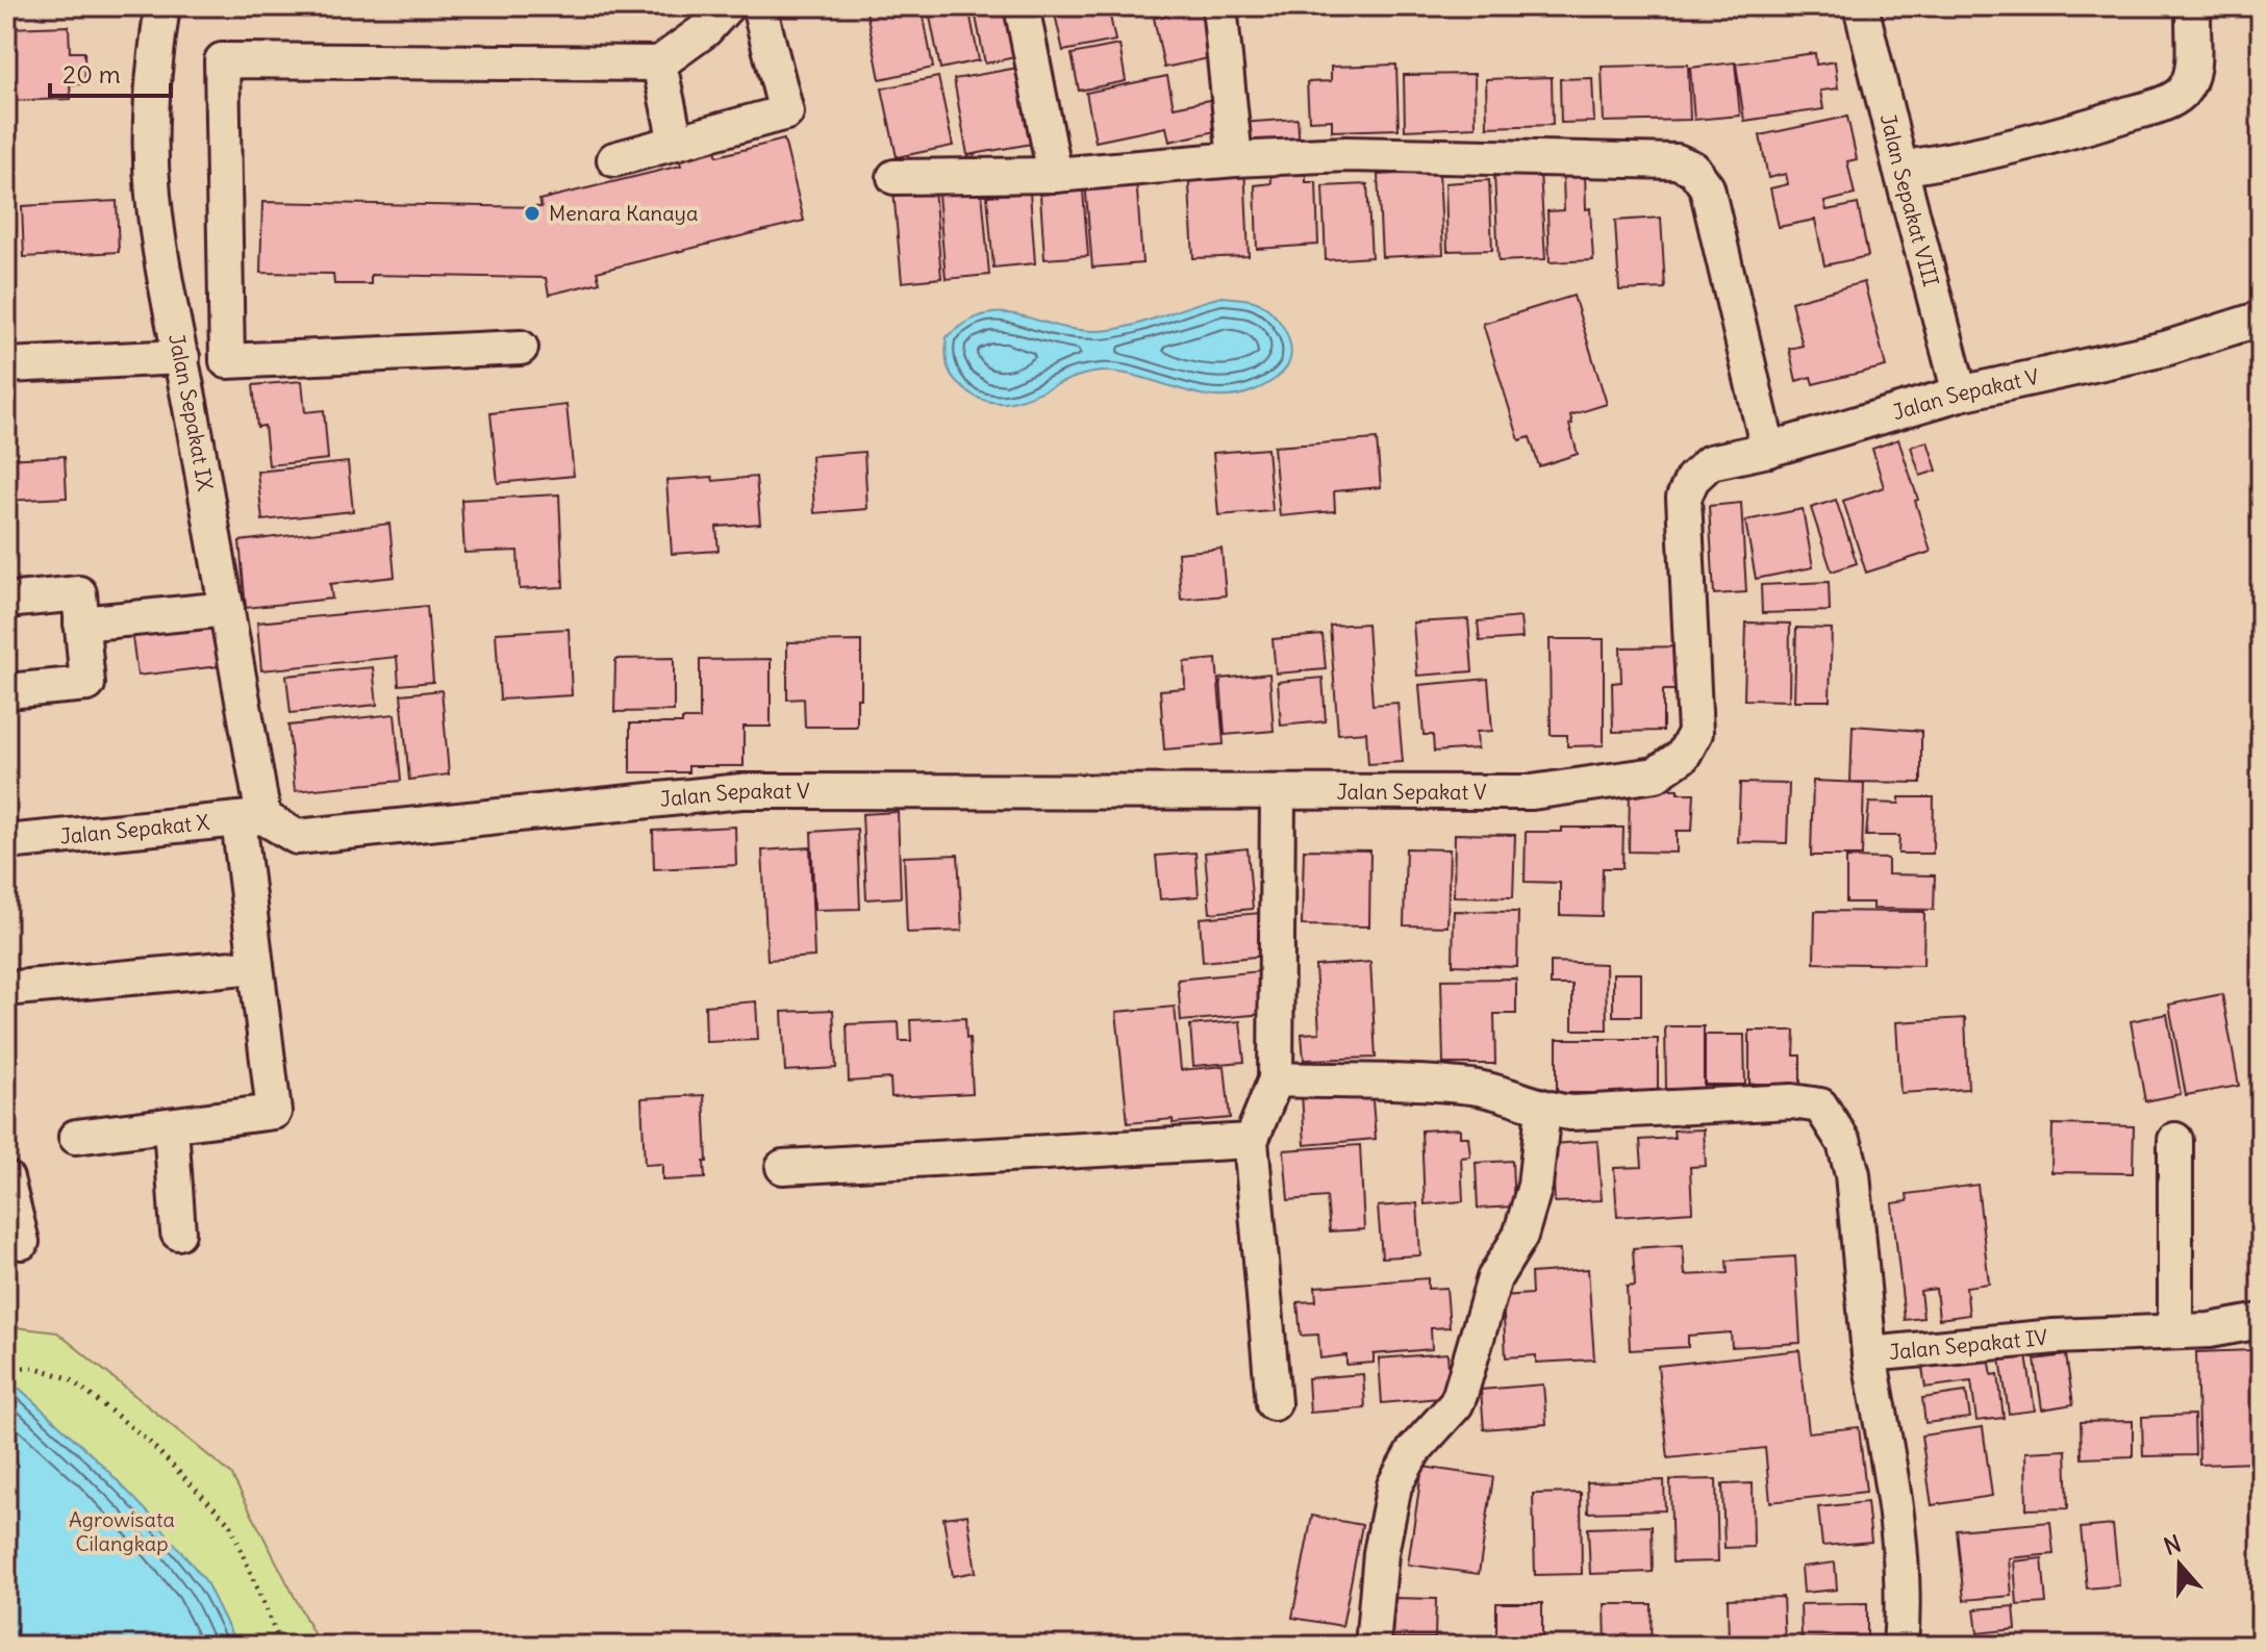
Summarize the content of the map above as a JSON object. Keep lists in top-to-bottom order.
{
  "streets": {
    "street": [
      "Jalan Sepakat VIII",
      "Jalan Sepakat V",
      "Jalan Sepakat IX",
      "Jalan Sepakat X",
      "Jalan Sepakat IV"
    ]
  },
  "crossings": [
    ["Jalan Sepakat VIII", "Jalan Sepakat V"],
    ["Jalan Sepakat V", "Jalan Sepakat IX"],
    ["Jalan Sepakat V", "Jalan Sepakat X"],
    ["Jalan Sepakat IX", "Jalan Sepakat X"]
  ],
  "parks": ["Agrowisata Cilangkap"],
  "places": ["Menara Kanaya"],
  "scale_bar": "20 m",
  "north": "top"
}
